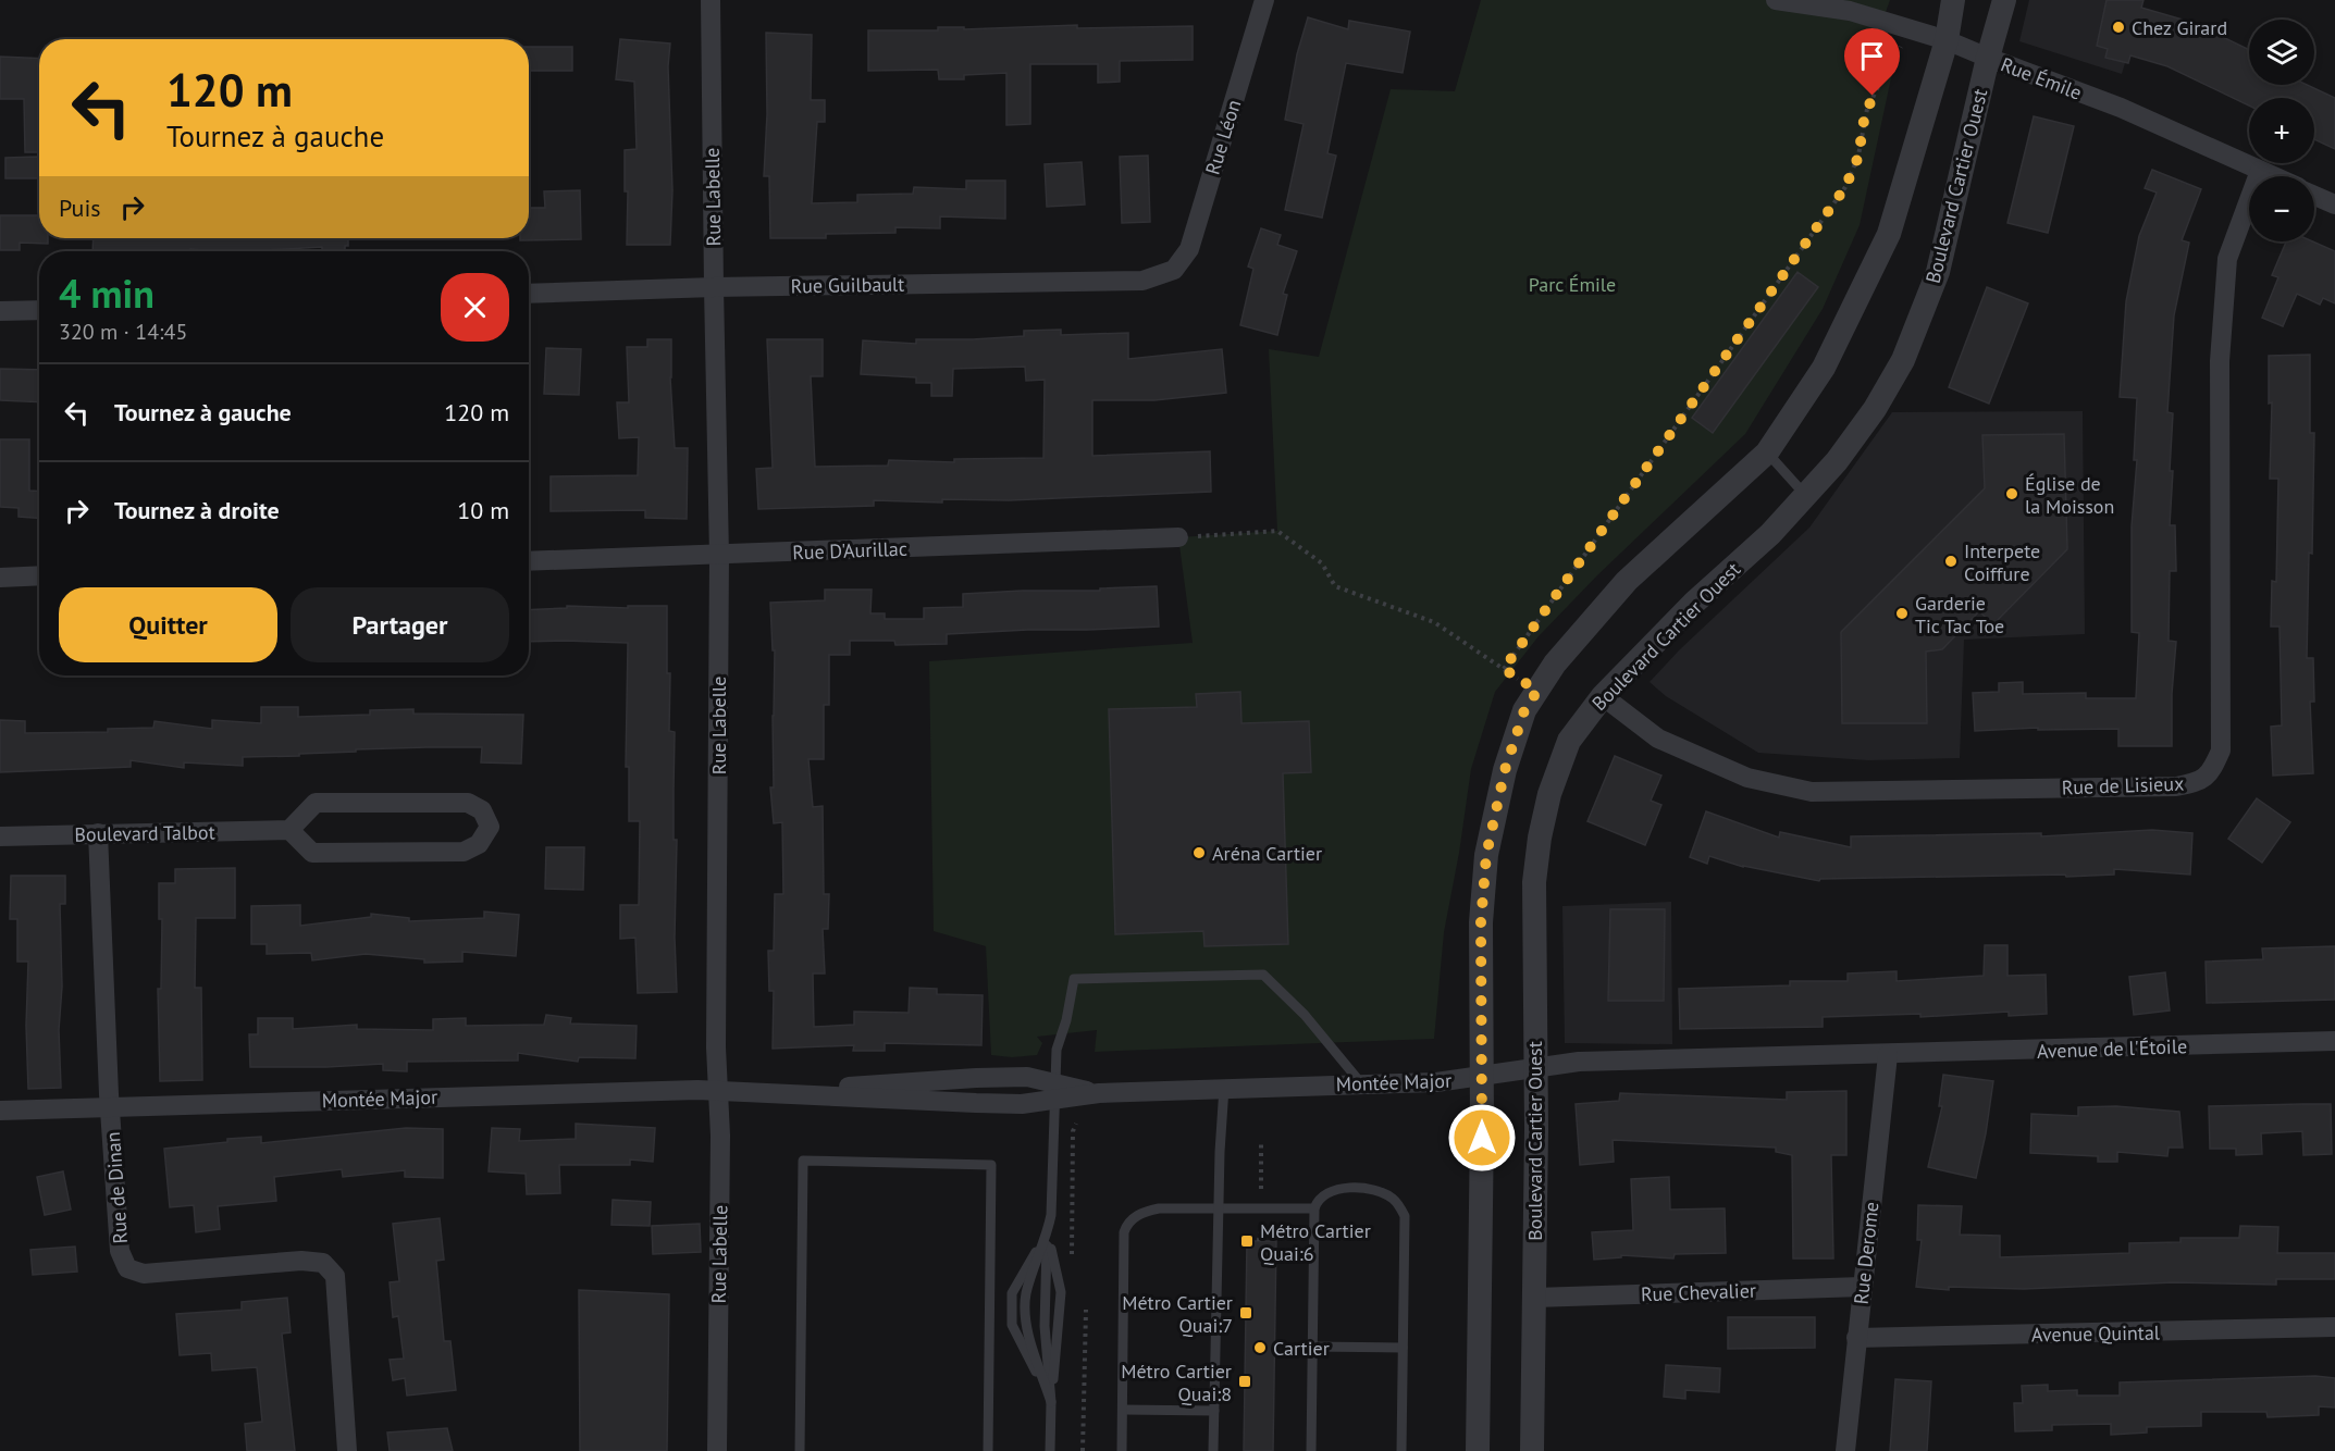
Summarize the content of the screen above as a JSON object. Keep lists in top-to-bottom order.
{
  "streets": {
    "street": [
      "Rue Émile",
      "Rue Léon",
      "Boulevard Cartier Ouest",
      "Rue Labelle",
      "Rue Guilbault",
      "Rue D'Aurillac",
      "Rue de Lisieux",
      "Boulevard Talbot",
      "Avenue de l'Étoile",
      "Montée Major",
      "Rue de Dinan",
      "Rue Derome",
      "Rue Chevalier",
      "Avenue Quintal"
    ]
  },
  "crossings": [
    ["Rue Émile", "Boulevard Cartier Ouest"],
    ["Rue Émile", "Rue de Lisieux"],
    ["Rue Léon", "Rue Guilbault"],
    ["Boulevard Cartier Ouest", "Rue de Lisieux"],
    ["Boulevard Cartier Ouest", "Montée Major"],
    ["Boulevard Cartier Ouest", "Rue Chevalier"],
    ["Rue Labelle", "Rue Guilbault"],
    ["Rue Labelle", "Rue D'Aurillac"],
    ["Rue Labelle", "Montée Major"],
    ["Boulevard Talbot", "Rue de Dinan"],
    ["Avenue de l'Étoile", "Montée Major"],
    ["Avenue de l'Étoile", "Rue Derome"],
    ["Montée Major", "Rue de Dinan"],
    ["Montée Major", "Rue Derome"],
    ["Rue Derome", "Rue Chevalier"],
    ["Rue Derome", "Avenue Quintal"]
  ],
  "parks": ["Parc Émile"],
  "places": {
    "other": [
      "Chez Girard",
      "Église de la Moisson",
      "Interpete Coiffure",
      "Garderie Tic Tac Toe",
      "Aréna Cartier",
      "Cartier"
    ],
    "transit": ["Métro Cartier Quai:6", "Métro Cartier Quai:7", "Métro Cartier Quai:8"]
  },
  "page": {
    "map_buttons": ["+", "−"],
    "turn": ["120 m", "Tournez à gauche"],
    "then": "Puis",
    "heading": ["4 min", "320 m · 14:45"],
    "list": [
      {
        "name": "Tournez à gauche",
        "value": "120 m"
      },
      {
        "name": "Tournez à droite",
        "value": "10 m"
      }
    ],
    "buttons": ["Quitter", "Partager"]
  }
}
